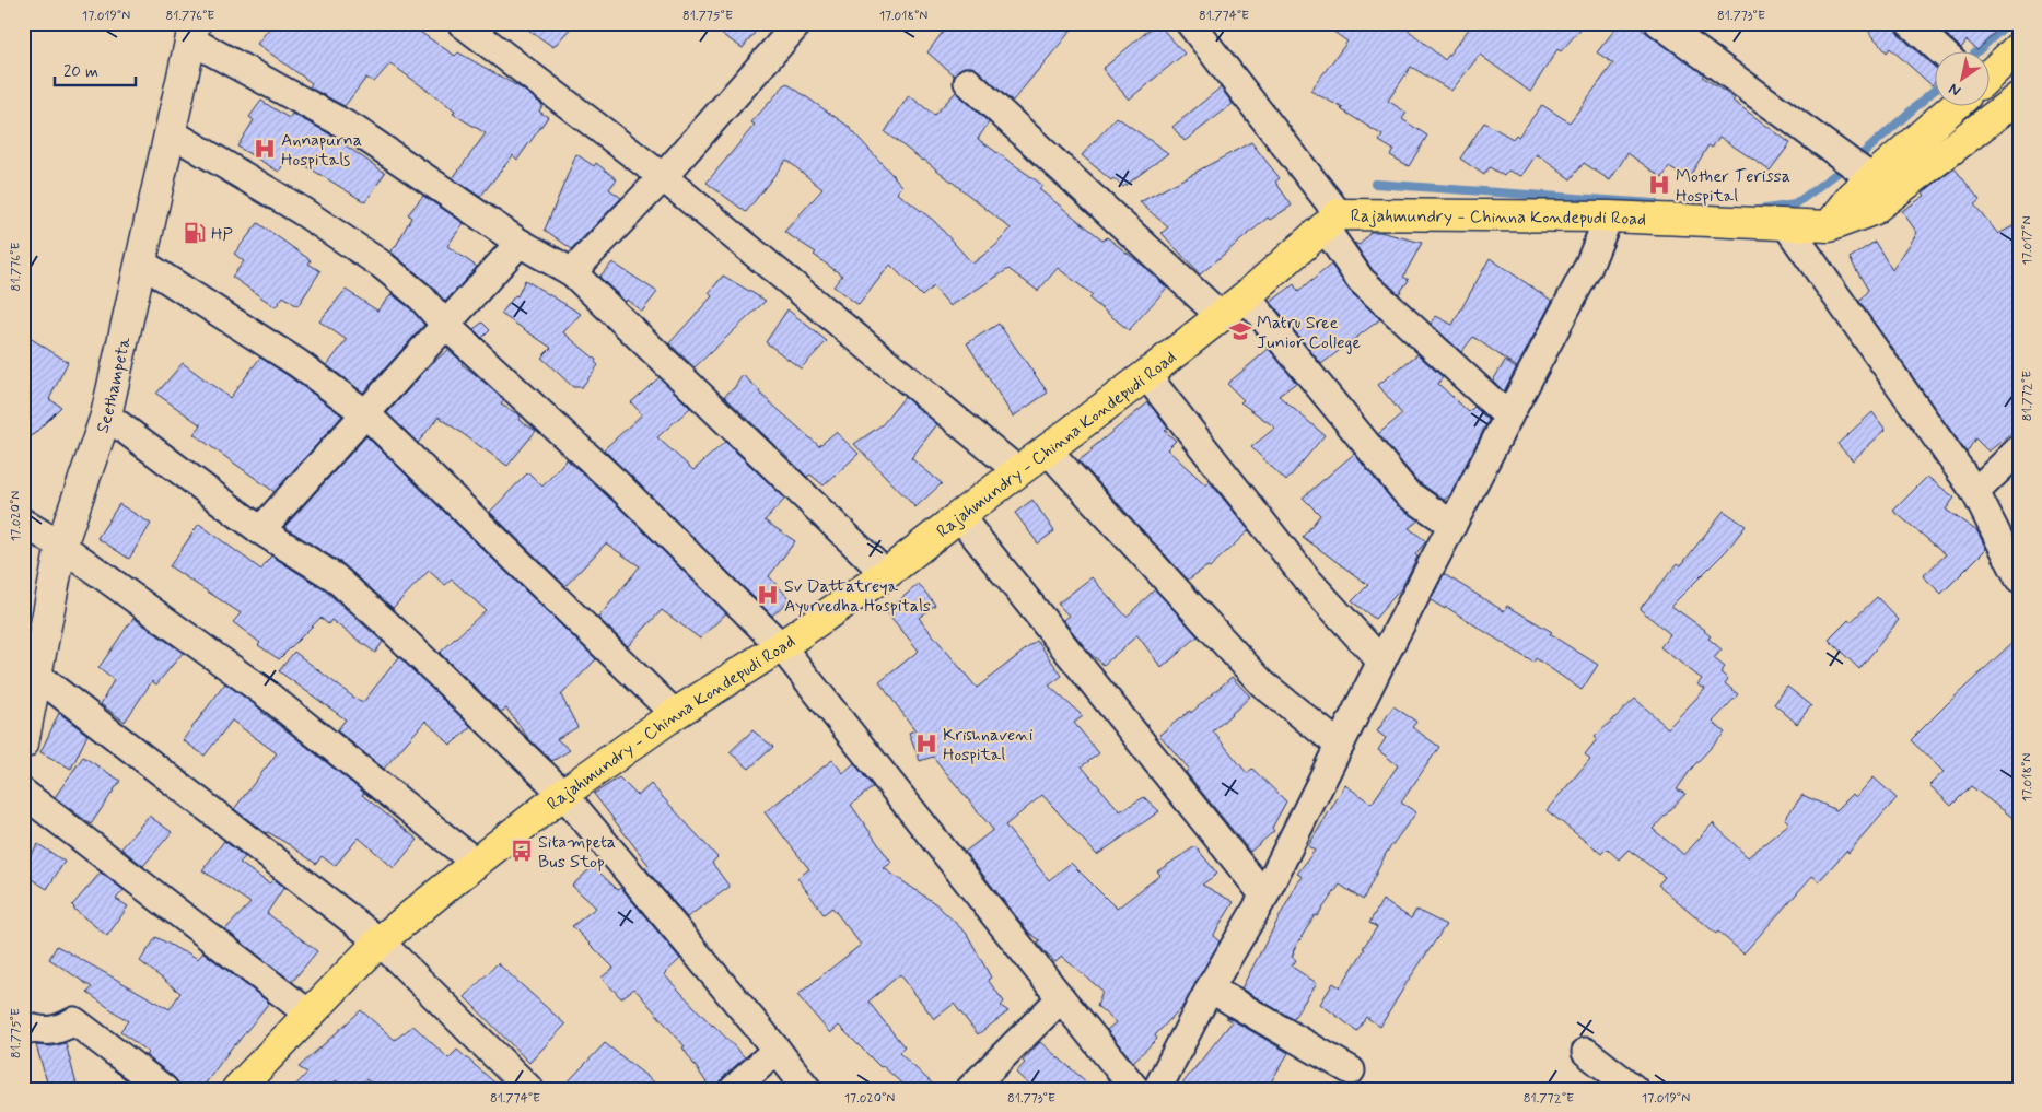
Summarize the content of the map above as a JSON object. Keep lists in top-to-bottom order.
{
  "streets": {
    "main road": ["Rajahmundry - Chinna Kondepudi Road"],
    "street": ["Seethampeta"]
  },
  "places": {
    "hospital": [
      "Annapurna Hospitals",
      "Mother Terissa Hospital",
      "Sv Dattatreya Ayurvedha Hospitals",
      "Krishnaveni Hospital"
    ],
    "fuel station": ["HP"],
    "school or university": ["Matru Sree Junior College"],
    "bus stop": ["Sitampeta Bus Stop"]
  },
  "scale_bar": "20 m",
  "north": "bottom left",
  "coordinates": [
    "17.019°N",
    "81.776°E",
    "81.775°E",
    "17.018°N",
    "81.774°E",
    "81.773°E",
    "17.017°N",
    "81.772°E",
    "17.020°N"
  ]
}
